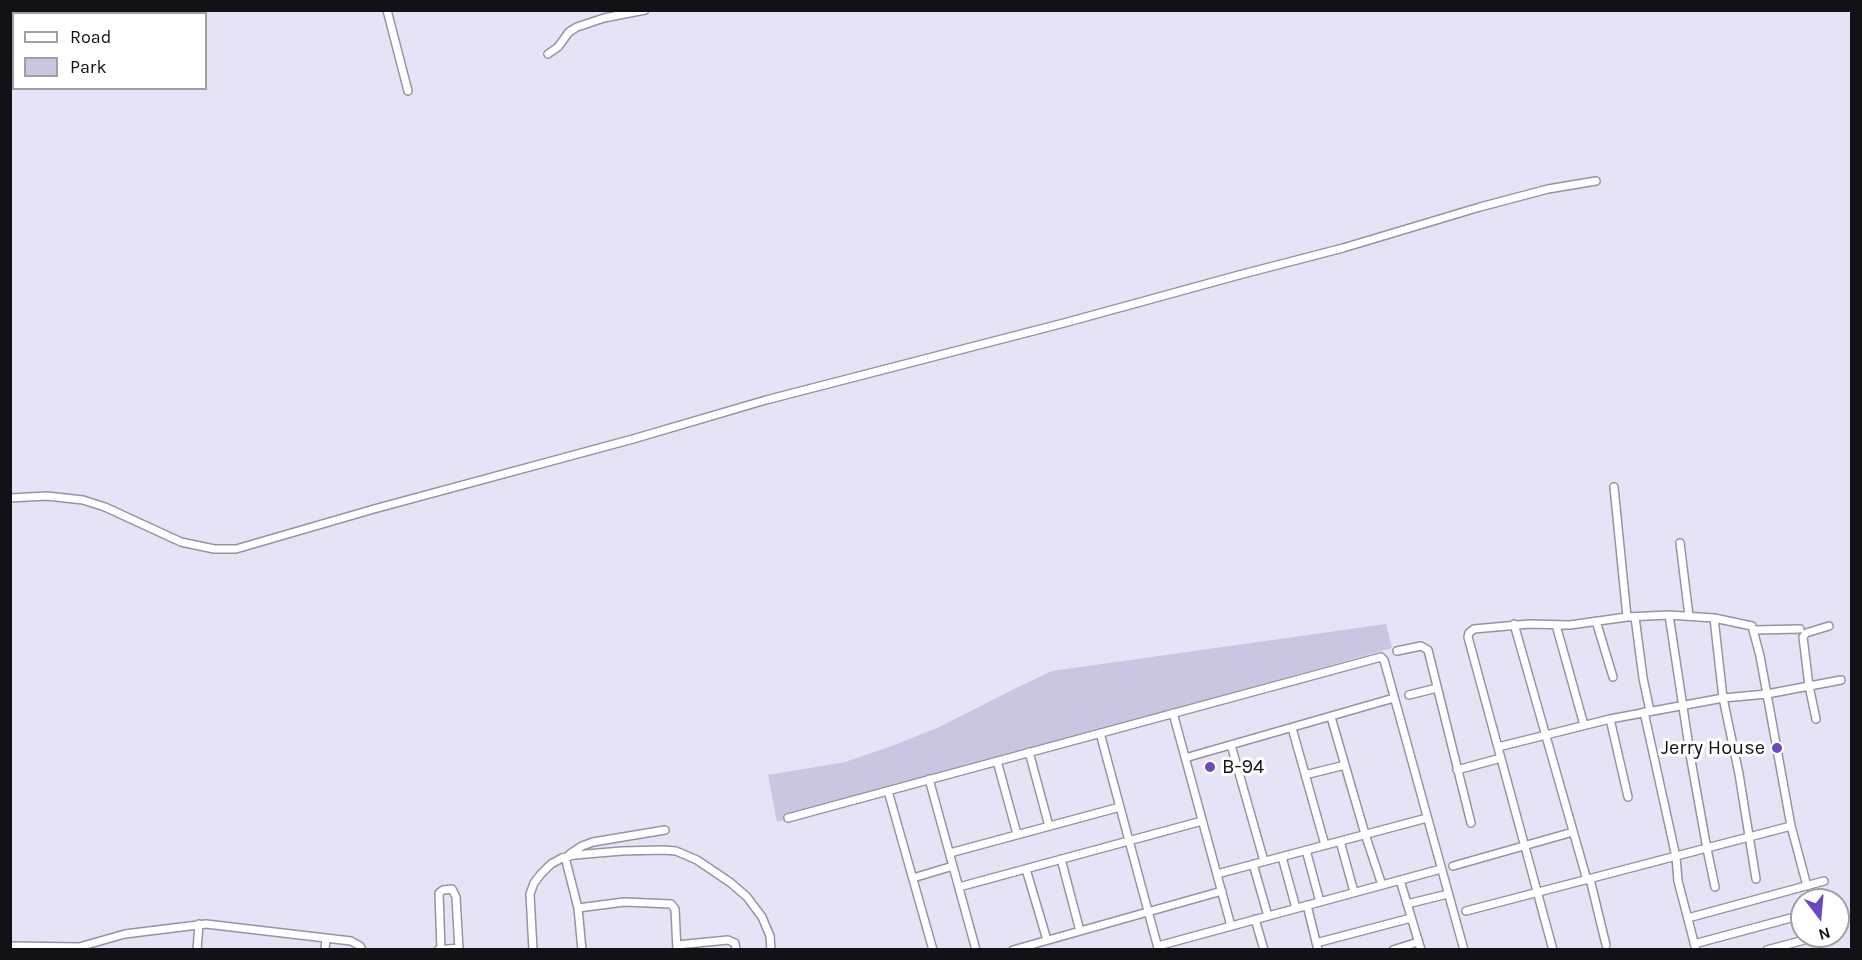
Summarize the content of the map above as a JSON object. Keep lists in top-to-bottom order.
{
  "places": ["Jerry House", "B-94"],
  "legend": ["Road", "Park"],
  "north": "bottom"
}
